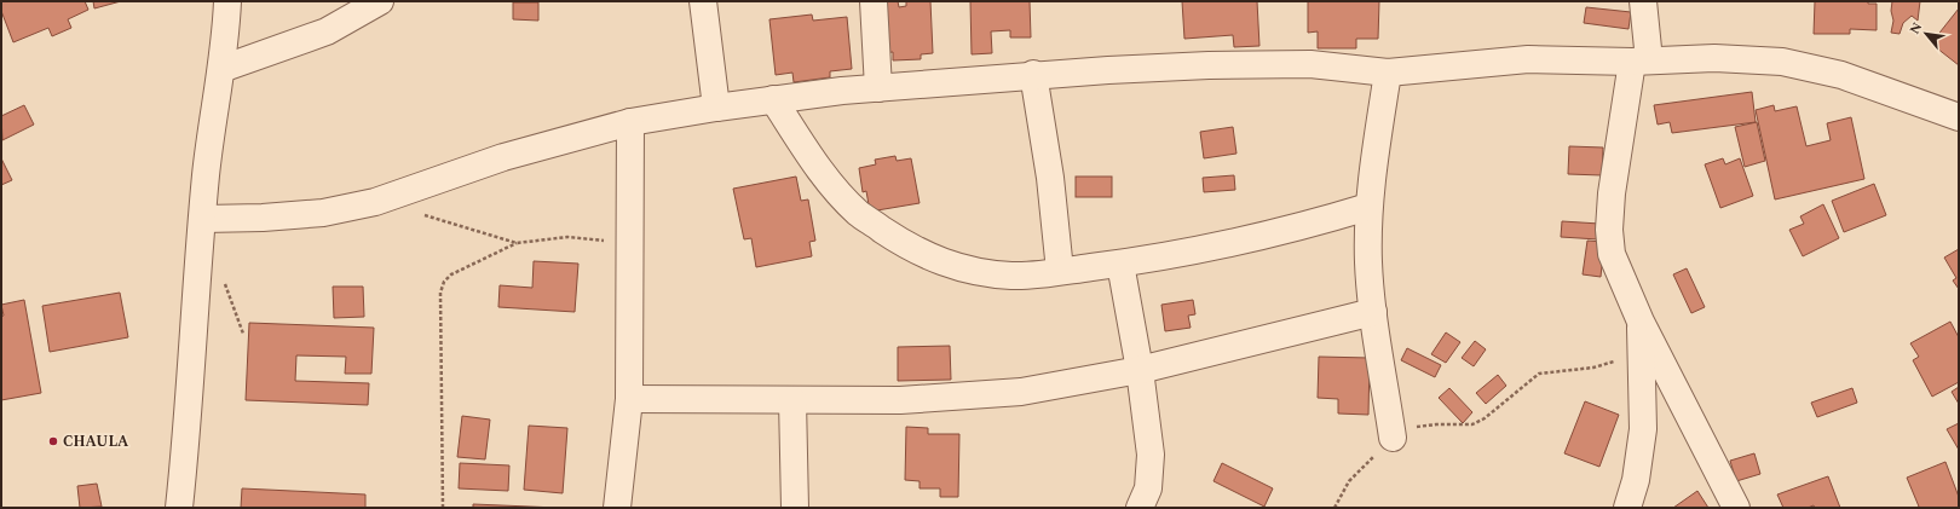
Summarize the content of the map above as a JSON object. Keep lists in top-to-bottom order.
{
  "places": ["CHAULA"],
  "north": "top left"
}
